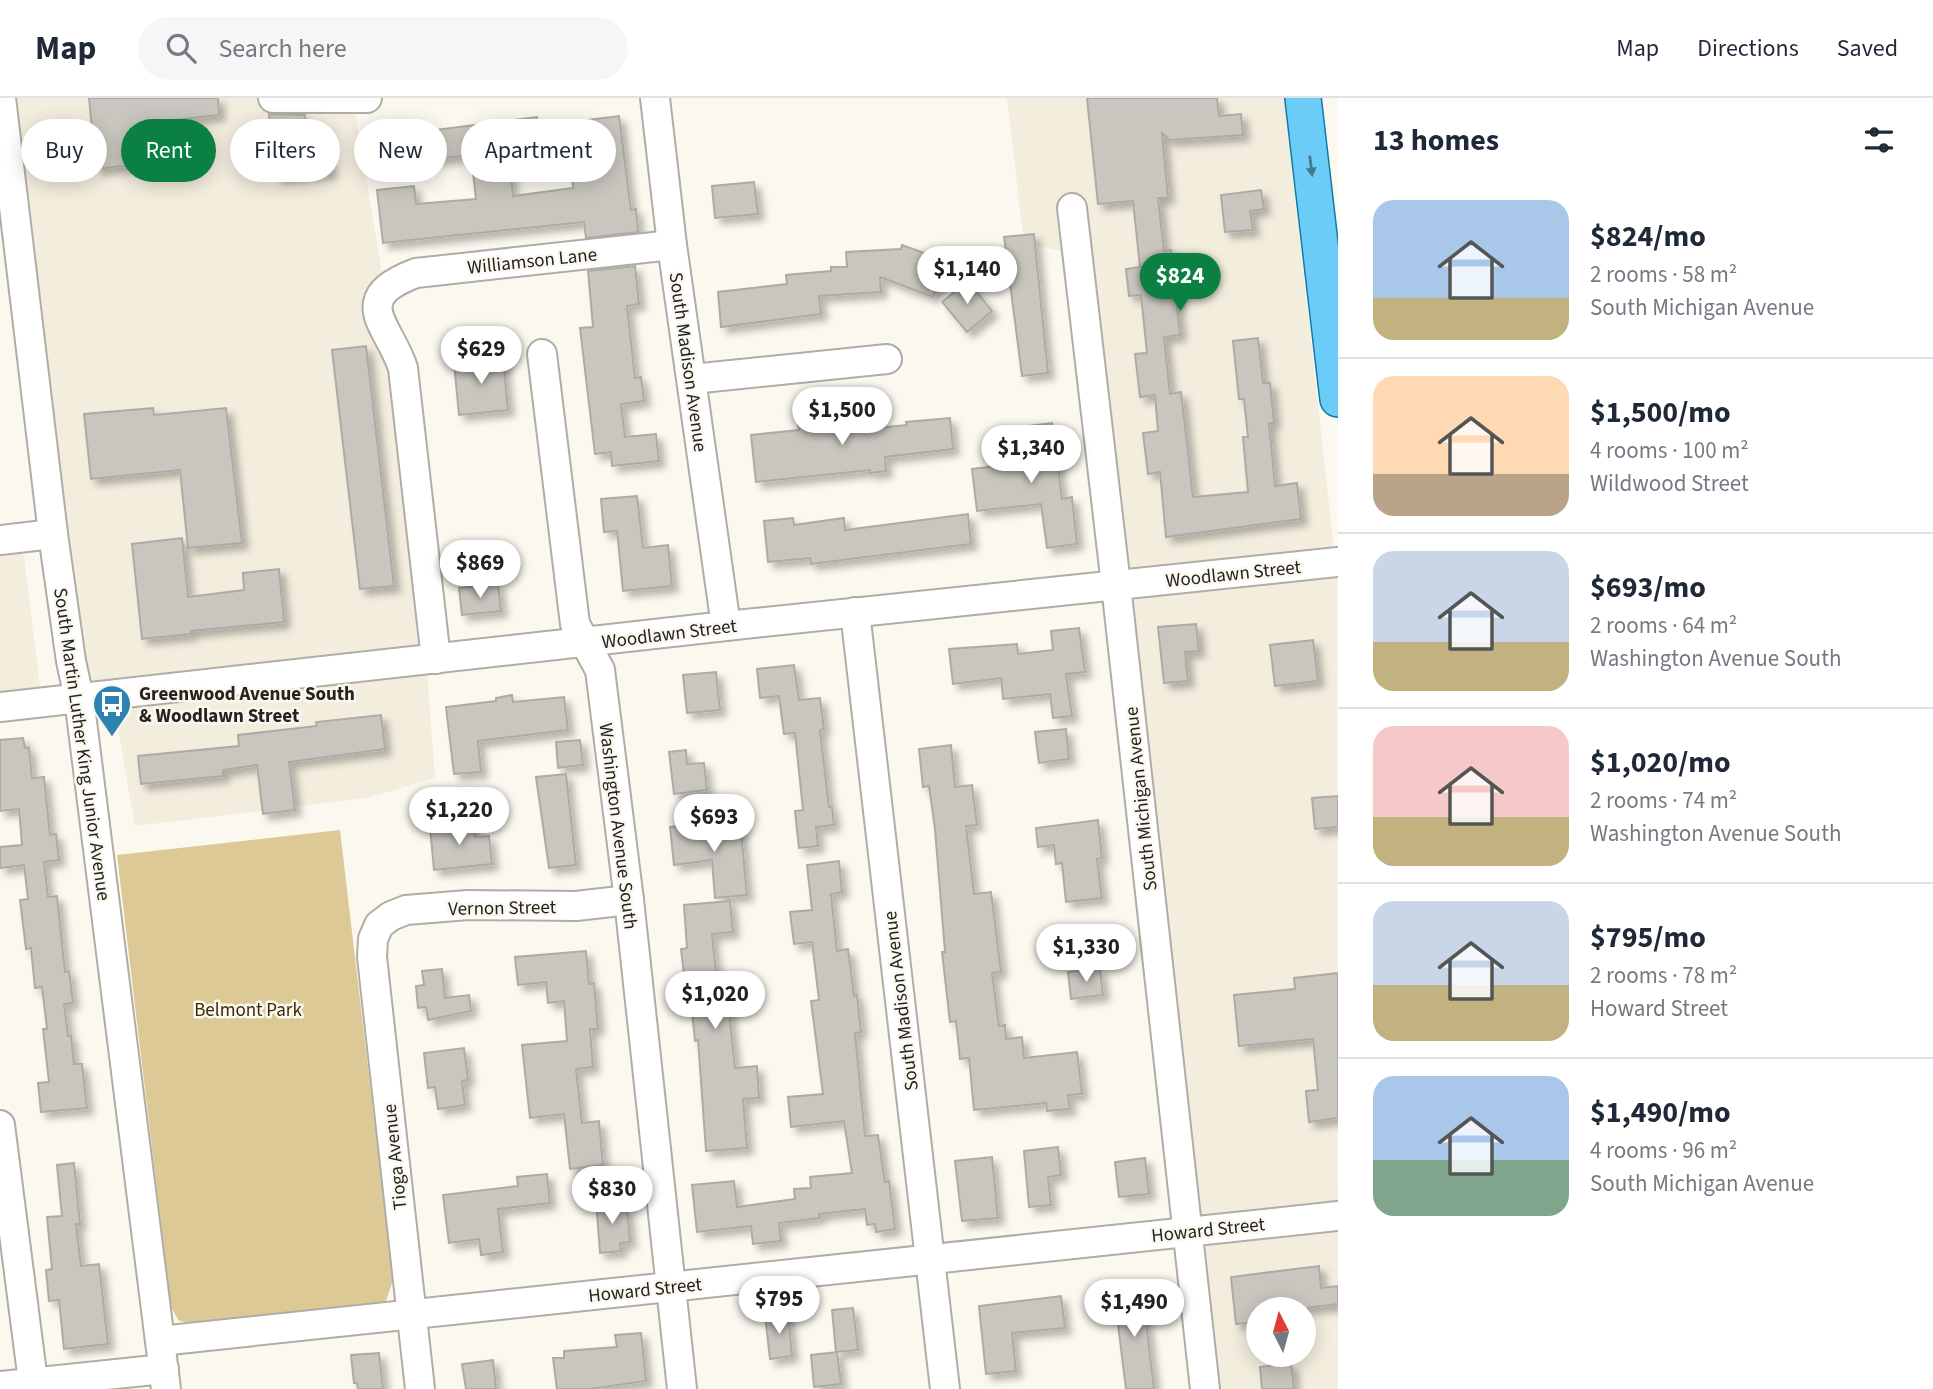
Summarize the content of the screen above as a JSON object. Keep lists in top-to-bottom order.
{
  "streets": {
    "street": [
      "Williamson Lane",
      "South Madison Avenue",
      "Woodlawn Street",
      "South Martin Luther King Junior Avenue",
      "South Michigan Avenue",
      "Washington Avenue South",
      "Vernon Street",
      "Tioga Avenue",
      "Howard Street"
    ]
  },
  "crossings": [
    ["Williamson Lane", "South Madison Avenue"],
    ["Williamson Lane", "Woodlawn Street"],
    ["South Madison Avenue", "Woodlawn Street"],
    ["South Madison Avenue", "Howard Street"],
    ["Woodlawn Street", "South Martin Luther King Junior Avenue"],
    ["Woodlawn Street", "South Michigan Avenue"],
    ["Woodlawn Street", "Washington Avenue South"],
    ["South Martin Luther King Junior Avenue", "Howard Street"],
    ["South Michigan Avenue", "Howard Street"],
    ["Washington Avenue South", "Vernon Street"],
    ["Washington Avenue South", "Howard Street"],
    ["Vernon Street", "Tioga Avenue"],
    ["Tioga Avenue", "Howard Street"]
  ],
  "parks": ["Belmont Park"],
  "places": {
    "bus stop": ["Greenwood Avenue South & Woodlawn Street"]
  },
  "north": "top",
  "page": {
    "header": "Map",
    "search": "Search here",
    "nav": ["Map", "Directions", "Saved"],
    "heading": "13 homes",
    "chip": [
      "Buy",
      "Rent",
      "Filters",
      "New",
      "Apartment"
    ],
    "list": [
      {
        "name": "$824/mo",
        "note": "2 rooms · 58 m² · South Michigan Avenue"
      },
      {
        "name": "$1,500/mo",
        "note": "4 rooms · 100 m² · Wildwood Street"
      },
      {
        "name": "$693/mo",
        "note": "2 rooms · 64 m² · Washington Avenue South"
      },
      {
        "name": "$1,020/mo",
        "note": "2 rooms · 74 m² · Washington Avenue South"
      },
      {
        "name": "$795/mo",
        "note": "2 rooms · 78 m² · Howard Street"
      },
      {
        "name": "$1,490/mo",
        "note": "4 rooms · 96 m² · South Michigan Avenue"
      }
    ],
    "price": [
      "$1,140",
      "$824",
      "$629",
      "$1,500",
      "$1,340",
      "$869",
      "$1,220",
      "$693",
      "$1,330",
      "$1,020",
      "$830",
      "$795",
      "$1,490"
    ]
  }
}
